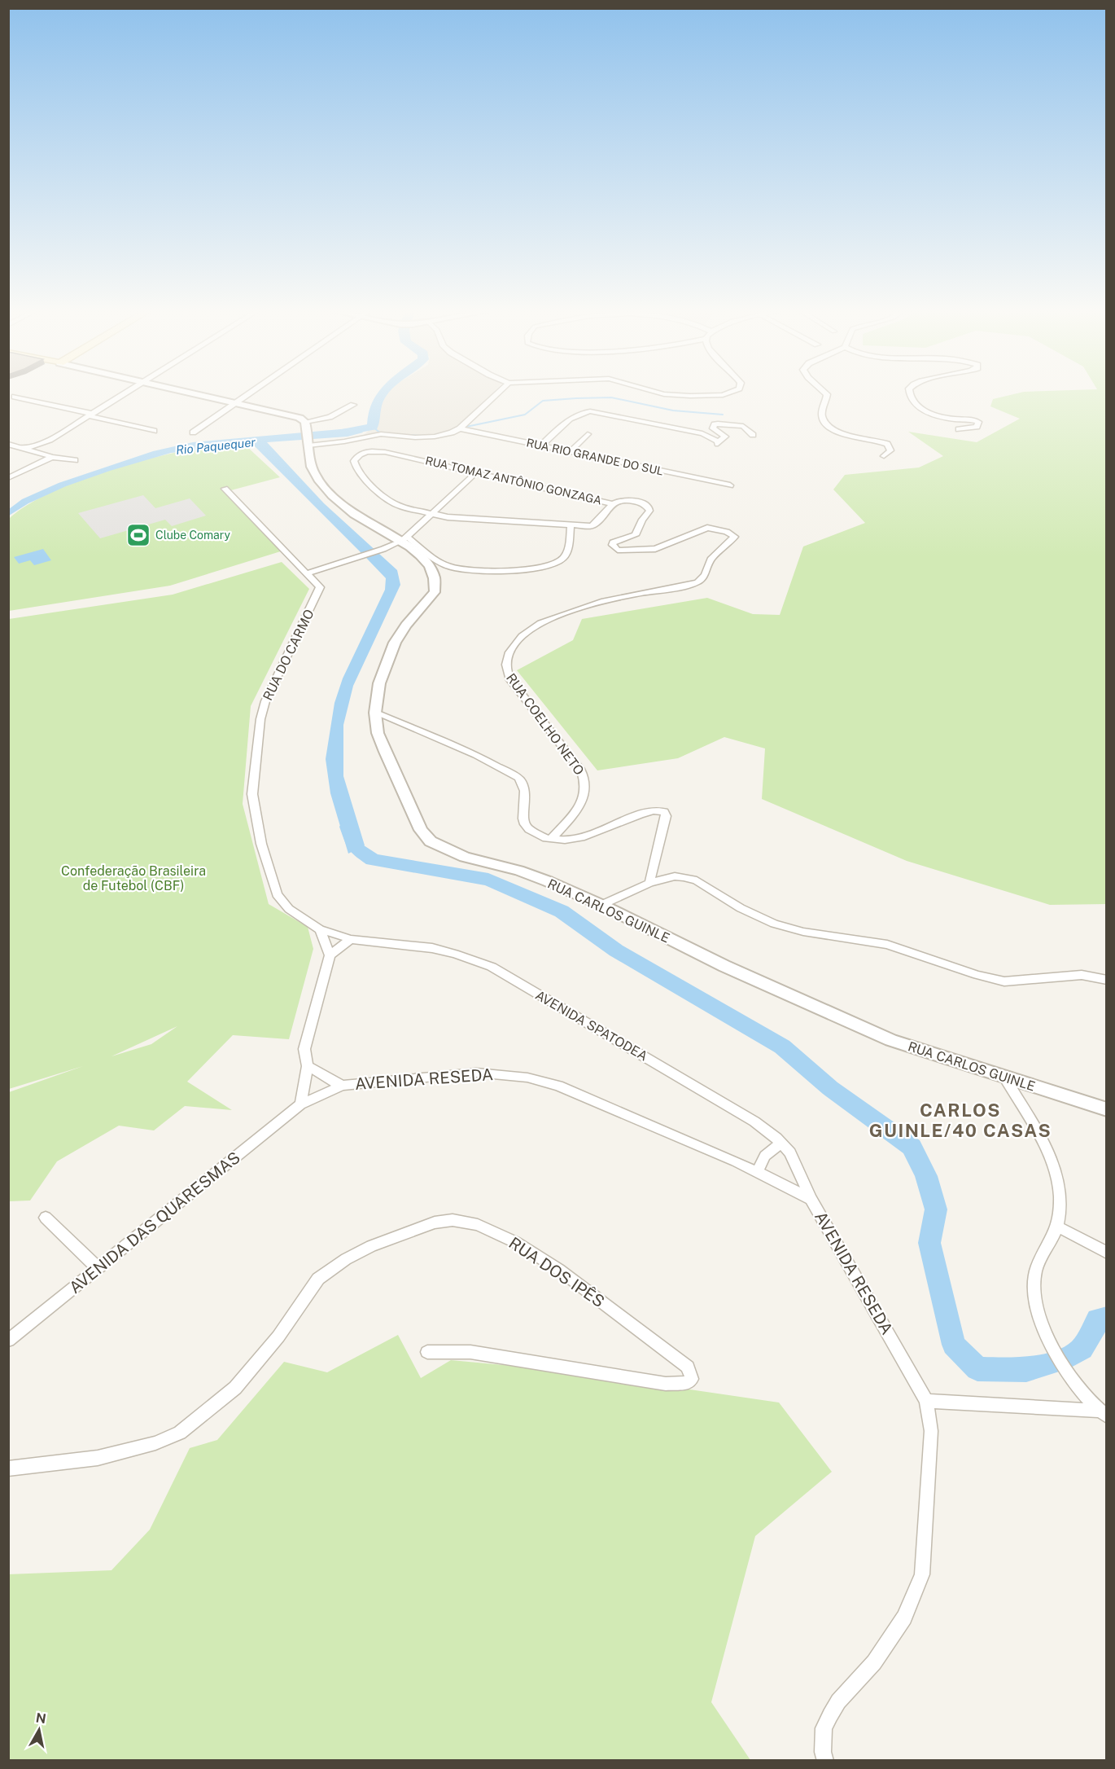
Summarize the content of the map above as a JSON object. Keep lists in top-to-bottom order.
{
  "streets": {
    "street": [
      "RUA RIO GRANDE DO SUL",
      "RUA TOMAZ ANTÔNIO GONZAGA",
      "RUA DO CARMO",
      "RUA COELHO NETO",
      "RUA CARLOS GUINLE",
      "AVENIDA SPATODEA",
      "AVENIDA RESEDA",
      "AVENIDA DAS QUARESMAS",
      "RUA DOS IPÊS"
    ]
  },
  "crossings": [
    ["RUA TOMAZ ANTÔNIO GONZAGA", "RUA COELHO NETO"],
    ["RUA DO CARMO", "AVENIDA SPATODEA"],
    ["AVENIDA SPATODEA", "AVENIDA RESEDA"],
    ["AVENIDA RESEDA", "AVENIDA DAS QUARESMAS"]
  ],
  "districts": ["CARLOS GUINLE/40 CASAS"],
  "water": ["Rio Paquequer"],
  "parks": ["Confederação Brasileira de Futebol (CBF)"],
  "places": {
    "sports": ["Clube Comary"]
  },
  "north": "top"
}
